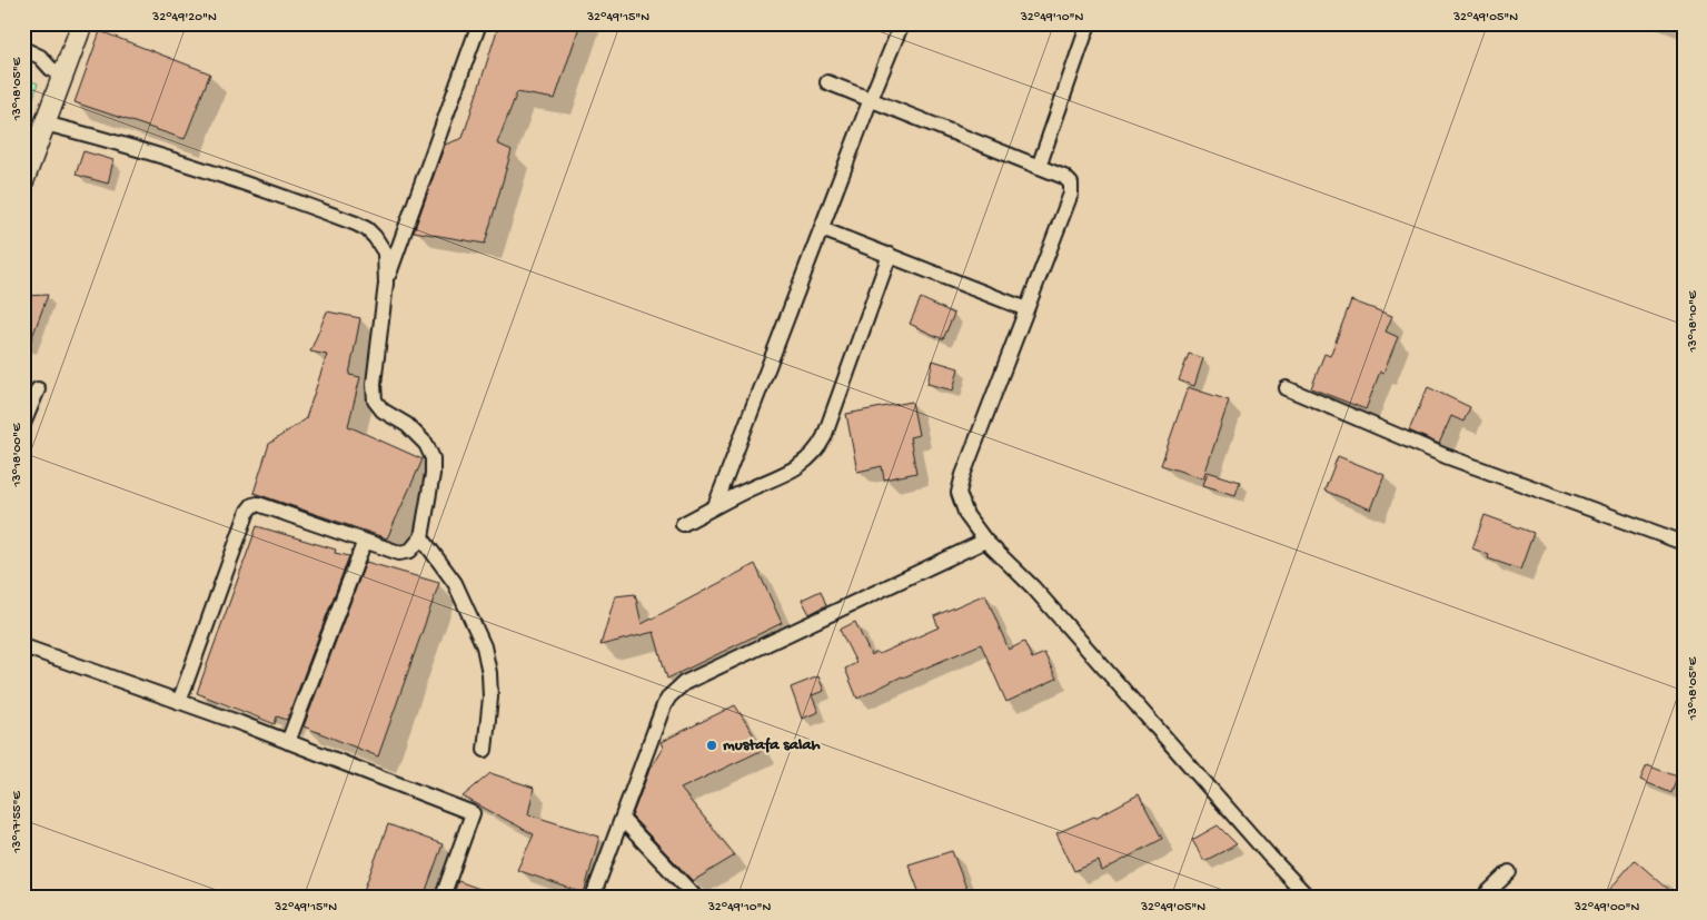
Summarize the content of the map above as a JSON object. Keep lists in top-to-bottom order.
{
  "places": ["mustafa salah"],
  "coordinates": [
    "32°49'20\"N",
    "32°49'15\"N",
    "32°49'10\"N",
    "32°49'05\"N",
    "13°18'05\"E",
    "13°18'10\"E",
    "13°18'00\"E",
    "13°17'55\"E",
    "32°49'00\"N"
  ]
}
